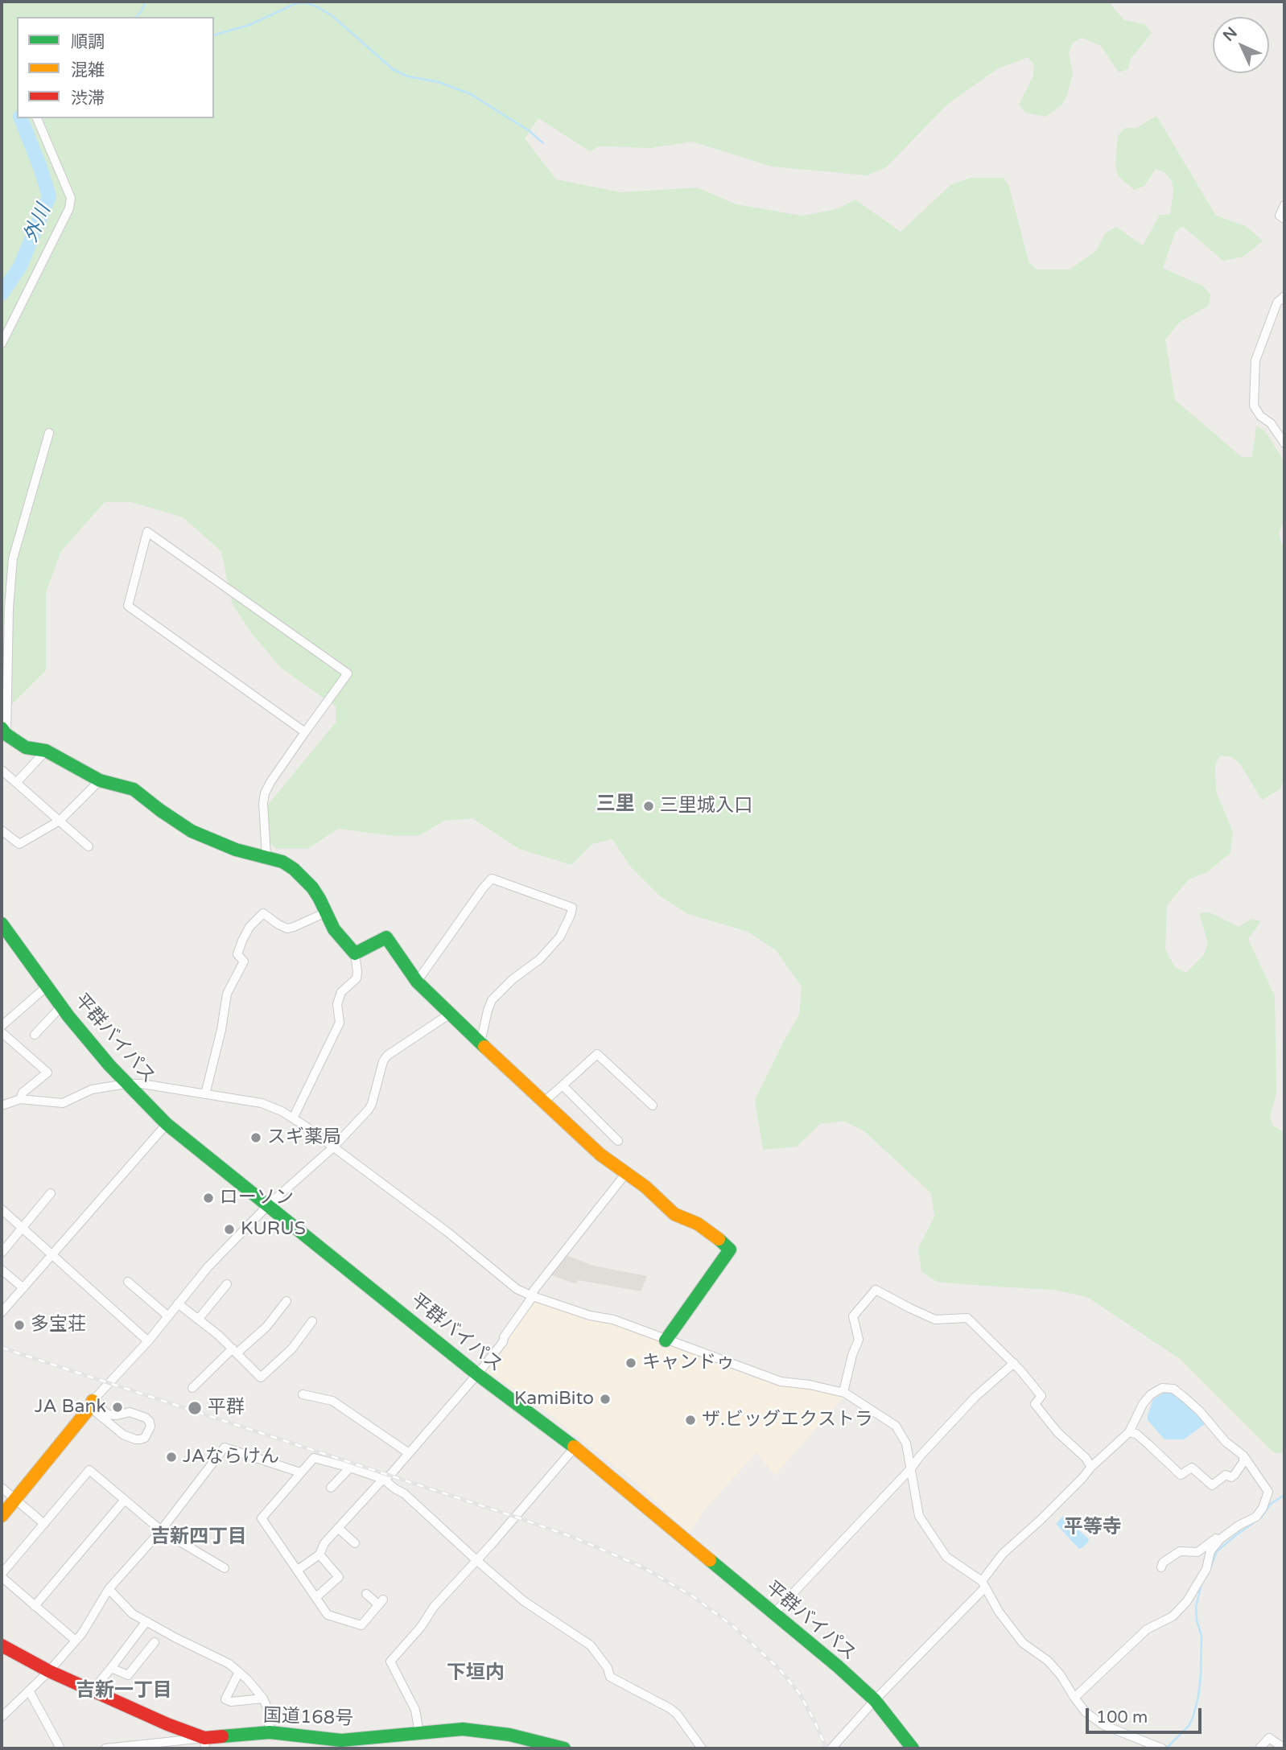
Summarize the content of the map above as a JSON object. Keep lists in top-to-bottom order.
{
  "streets": {
    "main road": ["平群バイパス", "国道168号"]
  },
  "districts": [
    "三里",
    "平等寺",
    "吉新四丁目",
    "下垣内",
    "吉新一丁目"
  ],
  "water": ["外川"],
  "places": [
    "三里城入口",
    "スギ薬局",
    "ローソン",
    "KURUS",
    "多宝荘",
    "キャンドゥ",
    "KamiBito",
    "JA Bank",
    "平群",
    "ザ.ビッグエクストラ",
    "JAならけん"
  ],
  "legend": ["順調", "混雑", "渋滞"],
  "scale_bar": "100 m",
  "north": "top left"
}
